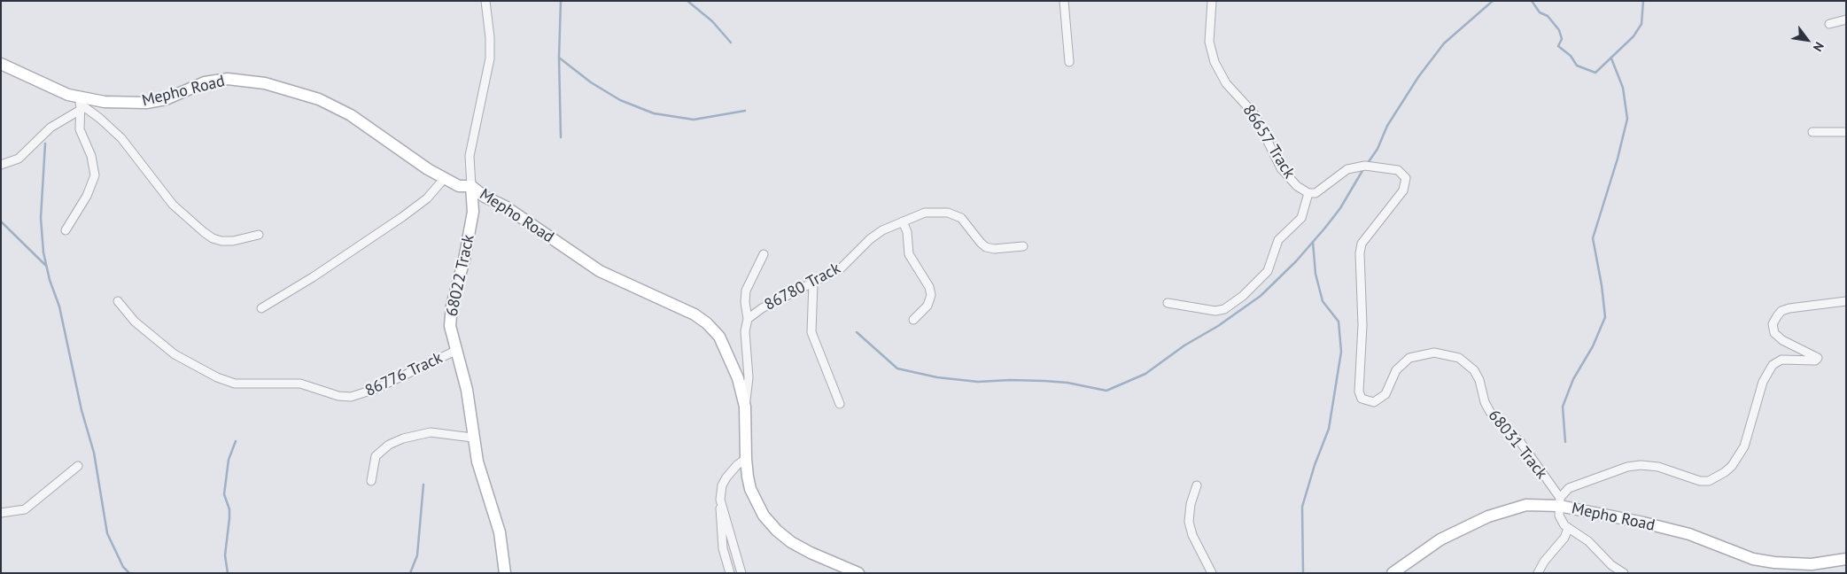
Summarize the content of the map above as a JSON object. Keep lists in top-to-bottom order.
{
  "streets": {
    "street": [
      "Mepho Road",
      "86657 Track",
      "68022 Track",
      "86780 Track",
      "86776 Track",
      "68031 Track"
    ]
  },
  "crossings": [
    ["Mepho Road", "68022 Track"],
    ["Mepho Road", "86780 Track"],
    ["Mepho Road", "68031 Track"],
    ["86657 Track", "68031 Track"],
    ["68022 Track", "86776 Track"]
  ],
  "north": "bottom right"
}
